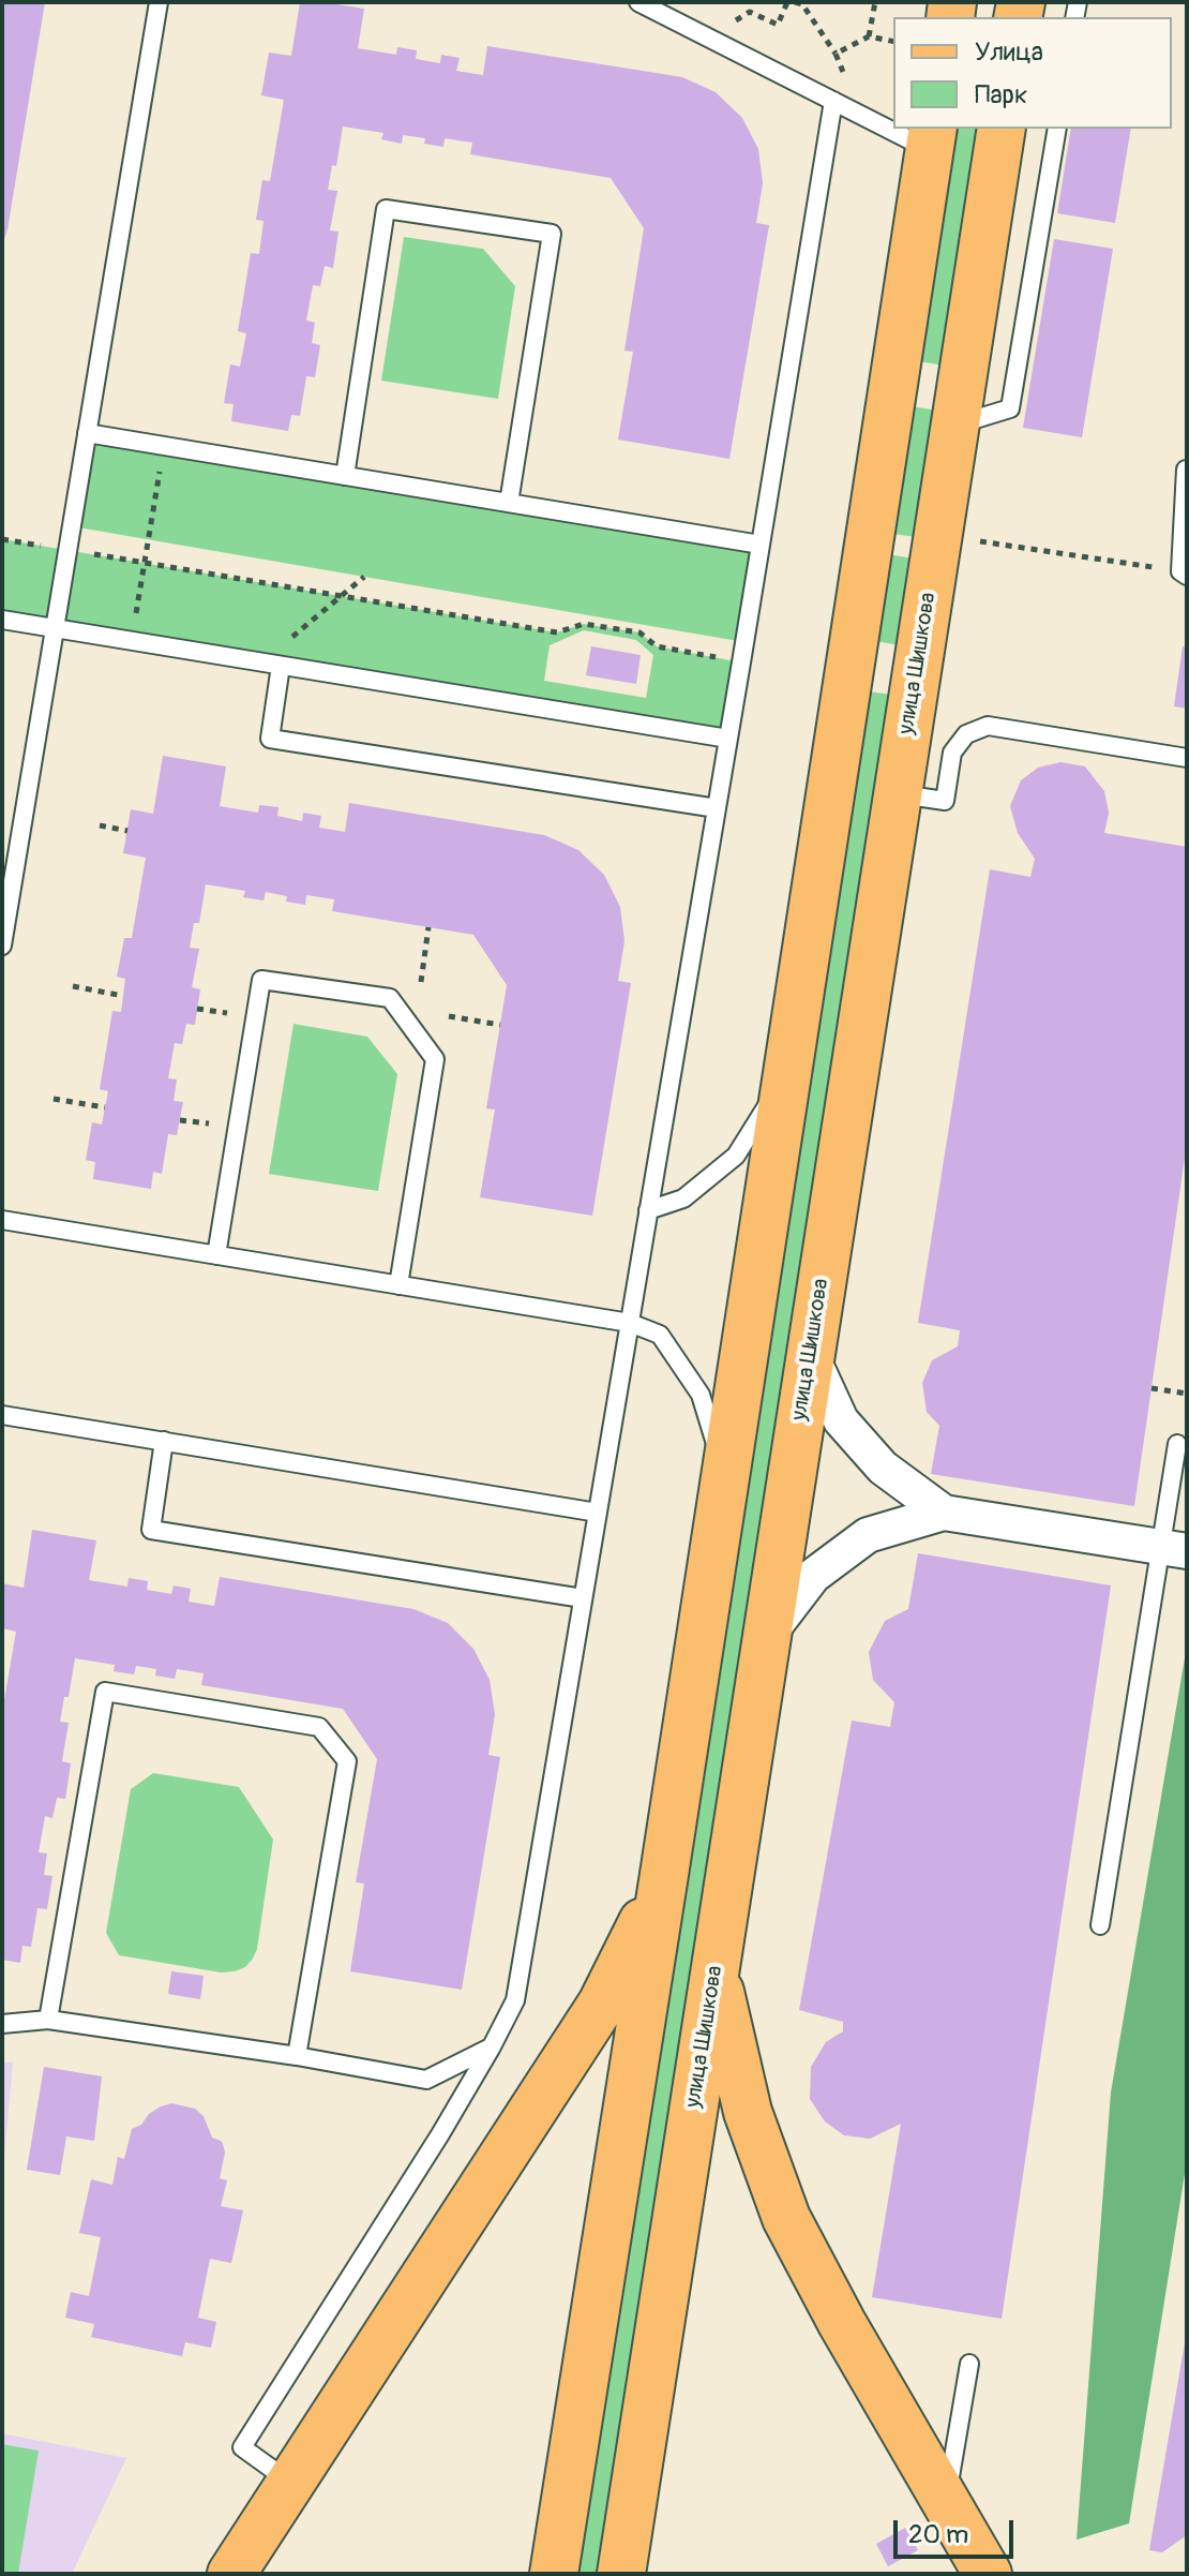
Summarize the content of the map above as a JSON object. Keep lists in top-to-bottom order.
{
  "streets": {
    "main road": ["улица Шишкова"]
  },
  "legend": ["Улица", "Парк"],
  "scale_bar": "20 m"
}
